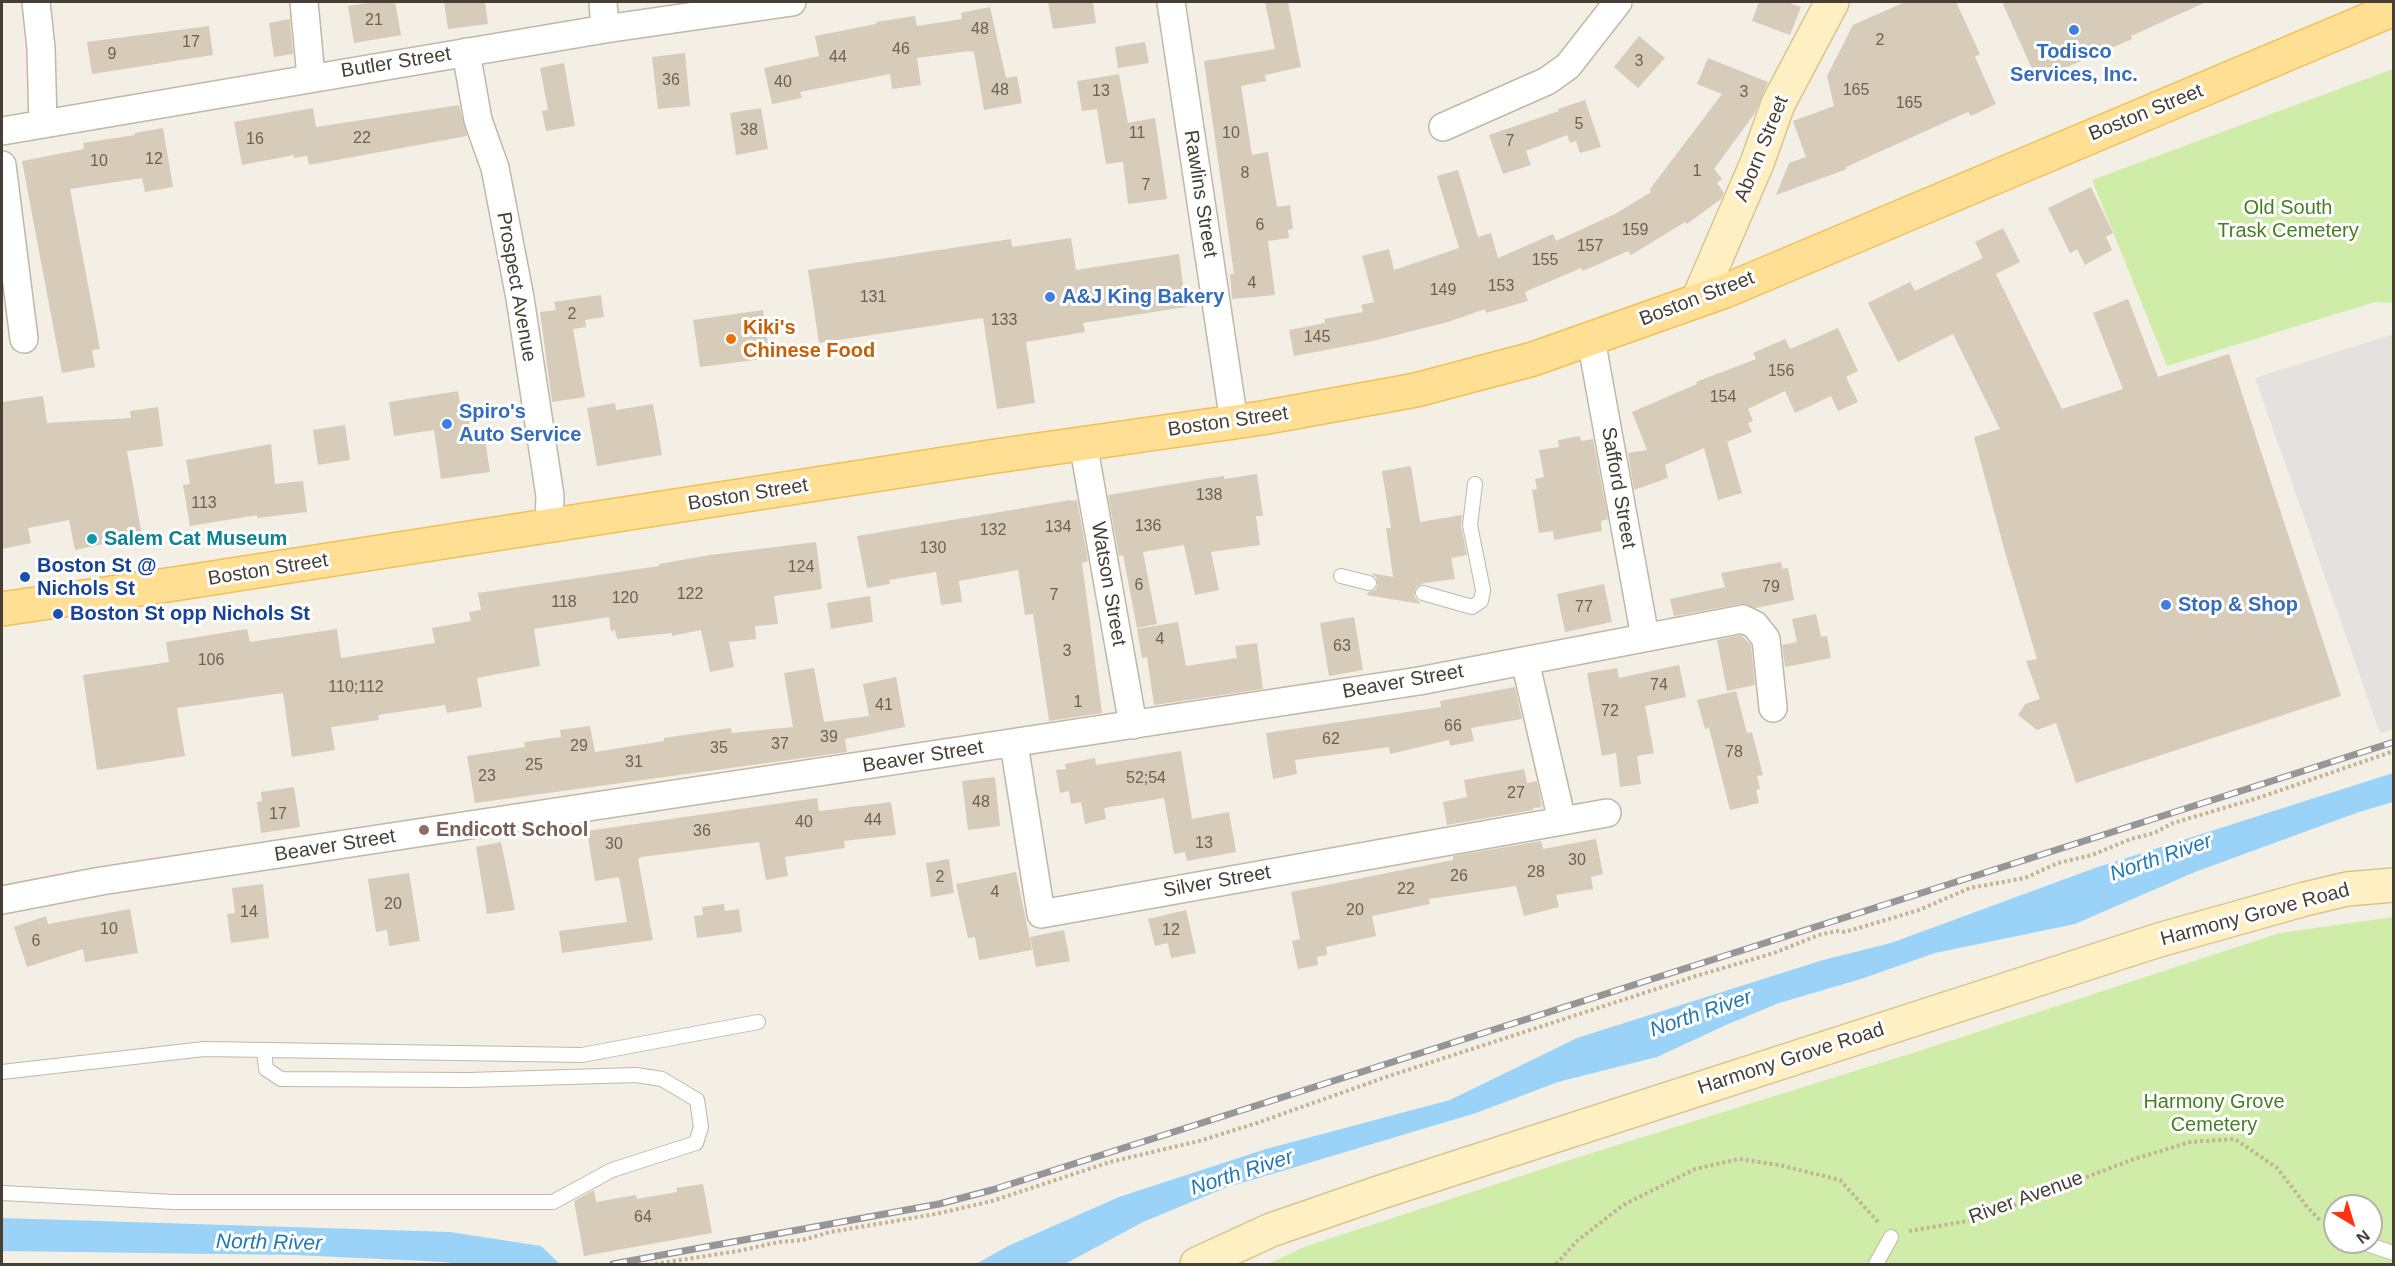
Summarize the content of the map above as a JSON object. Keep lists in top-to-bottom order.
{
  "streets": {
    "main road": ["Boston Street"],
    "street": [
      "Butler Street",
      "Aborn Street",
      "Rawlins Street",
      "Prospect Avenue",
      "Safford Street",
      "Watson Street",
      "Beaver Street",
      "Silver Street",
      "Harmony Grove Road"
    ],
    "path": ["River Avenue"]
  },
  "crossings": [
    ["Butler Street", "Prospect Avenue"],
    ["Boston Street", "Aborn Street"],
    ["Boston Street", "Rawlins Street"],
    ["Boston Street", "Prospect Avenue"],
    ["Boston Street", "Safford Street"],
    ["Boston Street", "Watson Street"],
    ["Safford Street", "Beaver Street"],
    ["Watson Street", "Beaver Street"],
    ["Beaver Street", "Silver Street"]
  ],
  "water": ["North River"],
  "parks": ["Old South Trask Cemetery", "Harmony Grove Cemetery"],
  "places": [
    "Todisco Services, Inc.",
    "A&J King Bakery",
    "Kiki's Chinese Food",
    "Spiro's Auto Service",
    "Salem Cat Museum",
    "Boston St @ Nichols St",
    "Stop & Shop",
    "Boston St opp Nichols St",
    "Endicott School"
  ],
  "house_numbers": [
    "21",
    "48",
    "2",
    "17",
    "46",
    "9",
    "44",
    "3",
    "36",
    "40",
    "48",
    "165",
    "13",
    "3",
    "165",
    "5",
    "38",
    "11",
    "10",
    "22",
    "16",
    "7",
    "12",
    "10",
    "1",
    "8",
    "7",
    "6",
    "159",
    "157",
    "155",
    "4",
    "153",
    "149",
    "131",
    "2",
    "133",
    "145",
    "156",
    "154",
    "138",
    "113",
    "136",
    "134",
    "132",
    "130",
    "124",
    "6",
    "79",
    "122",
    "7",
    "120",
    "118",
    "77",
    "4",
    "63",
    "3",
    "106",
    "74",
    "110;112",
    "1",
    "41",
    "72",
    "66",
    "39",
    "62",
    "37",
    "29",
    "35",
    "78",
    "31",
    "25",
    "23",
    "52;54",
    "27",
    "48",
    "17",
    "44",
    "40",
    "36",
    "13",
    "30",
    "30",
    "28",
    "26",
    "2",
    "22",
    "4",
    "20",
    "20",
    "14",
    "10",
    "12",
    "6",
    "64"
  ],
  "north": "bottom right"
}
